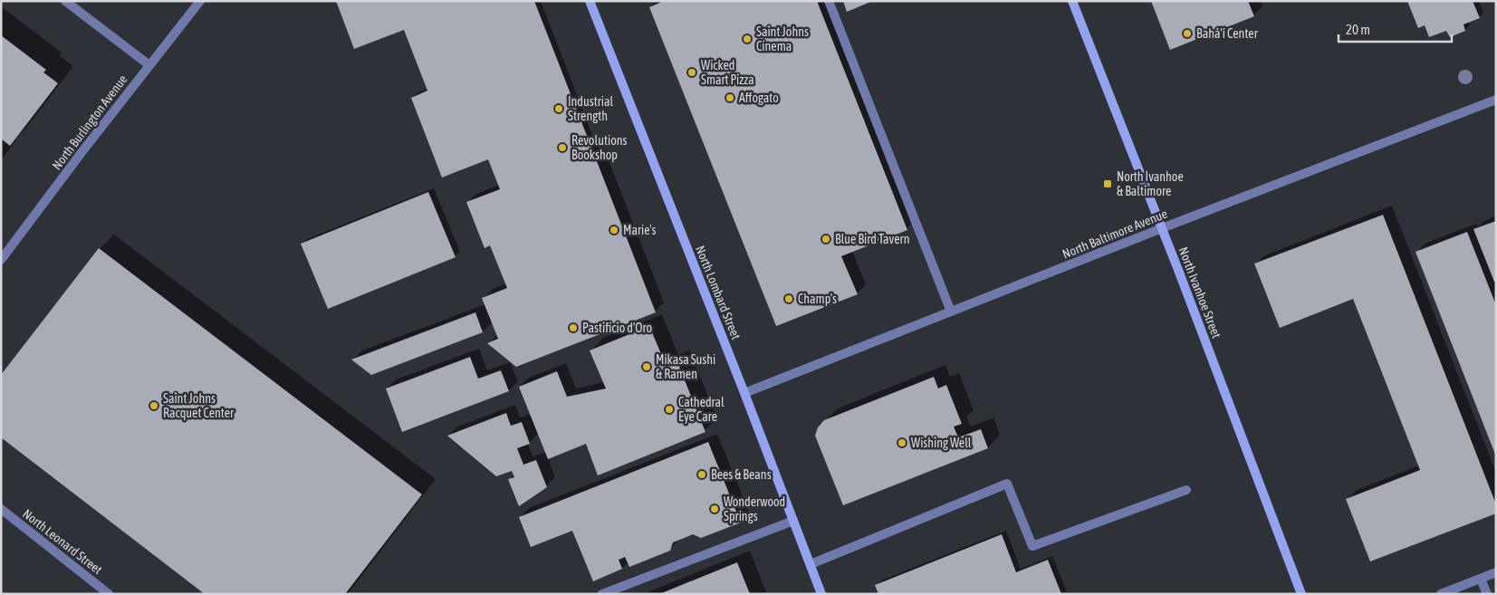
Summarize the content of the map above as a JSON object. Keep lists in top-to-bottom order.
{
  "streets": {
    "street": [
      "North Burlington Avenue",
      "North Baltimore Avenue",
      "North Lombard Street",
      "North Ivanhoe Street",
      "North Leonard Street"
    ]
  },
  "crossings": [
    ["North Baltimore Avenue", "North Lombard Street"],
    ["North Baltimore Avenue", "North Ivanhoe Street"]
  ],
  "places": {
    "other": [
      "Bahá’í Center",
      "Saint Johns Cinema",
      "Wicked Smart Pizza",
      "Affogato",
      "Industrial Strength",
      "Revolutions Bookshop",
      "Marie's",
      "Blue Bird Tavern",
      "Champ's",
      "Pastificio d’Oro",
      "Mikasa Sushi & Ramen",
      "Saint Johns Racquet Center",
      "Cathedral Eye Care",
      "Wishing Well",
      "Bees & Beans",
      "Wonderwood Springs"
    ],
    "transit": ["North Ivanhoe & Baltimore"]
  },
  "scale_bar": "20 m"
}
